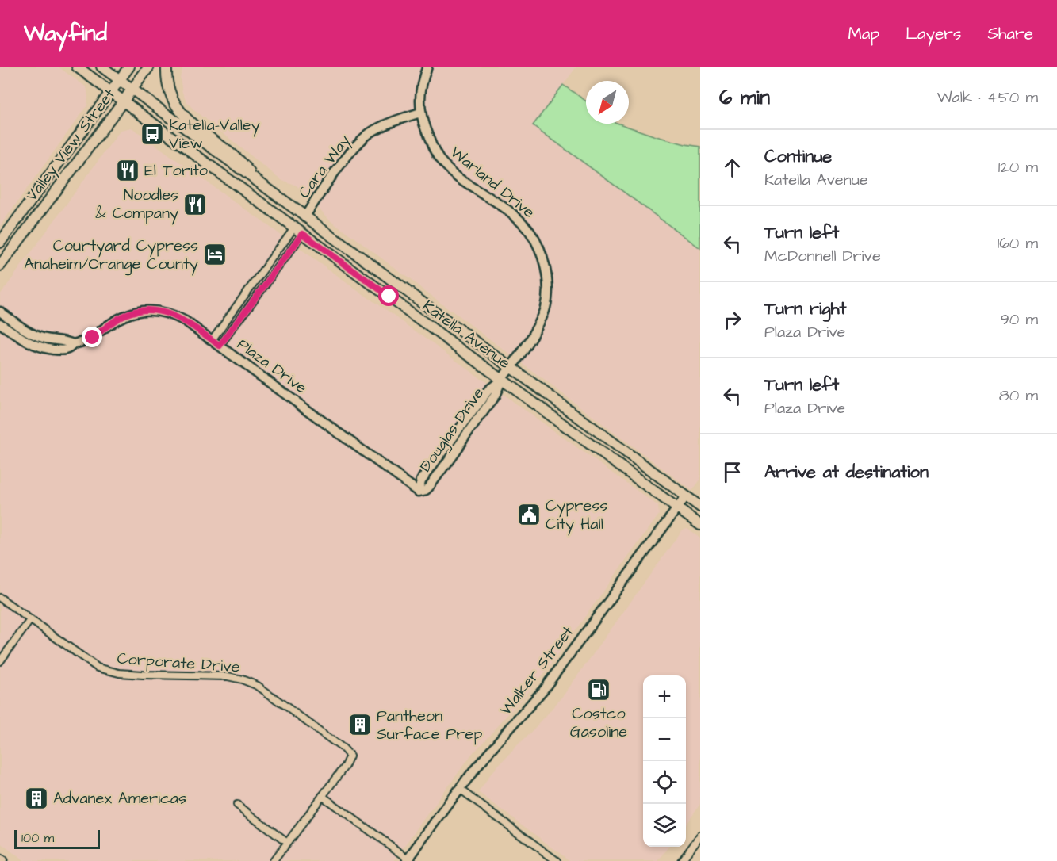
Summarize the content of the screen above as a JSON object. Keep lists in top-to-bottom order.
{
  "streets": {
    "main road": ["Valley View Street", "Katella Avenue"],
    "street": [
      "Cara Way",
      "Warland Drive",
      "Plaza Drive",
      "Douglas Drive",
      "Corporate Drive",
      "Walker Street"
    ]
  },
  "crossings": [
    ["Valley View Street", "Katella Avenue"],
    ["Cara Way", "Warland Drive"],
    ["Cara Way", "Katella Avenue"],
    ["Warland Drive", "Katella Avenue"],
    ["Warland Drive", "Douglas Drive"],
    ["Katella Avenue", "Douglas Drive"],
    ["Katella Avenue", "Walker Street"],
    ["Plaza Drive", "Douglas Drive"]
  ],
  "places": {
    "bus stop": ["Katella-Valley View"],
    "restaurant": ["El Torito", "Noodles & Company"],
    "hotel": ["Courtyard Cypress Anaheim/Orange County"],
    "public building": ["Cypress City Hall"],
    "fuel station": ["Costco Gasoline"],
    "building": ["Pantheon Surface Prep", "Advanex Americas"]
  },
  "scale_bar": "100 m",
  "north": "bottom left",
  "page": {
    "header": "Wayfind",
    "nav": ["Map", "Layers", "Share"],
    "heading": ["6 min", "Walk · 450 m"],
    "list": [
      ["Continue", "Katella Avenue", "120 m"],
      ["Turn left", "McDonnell Drive", "160 m"],
      ["Turn right", "Plaza Drive", "90 m"],
      ["Turn left", "Plaza Drive", "80 m"],
      "Arrive at destination"
    ],
    "map_buttons": ["+", "−"],
    "scale": "100 m"
  }
}
